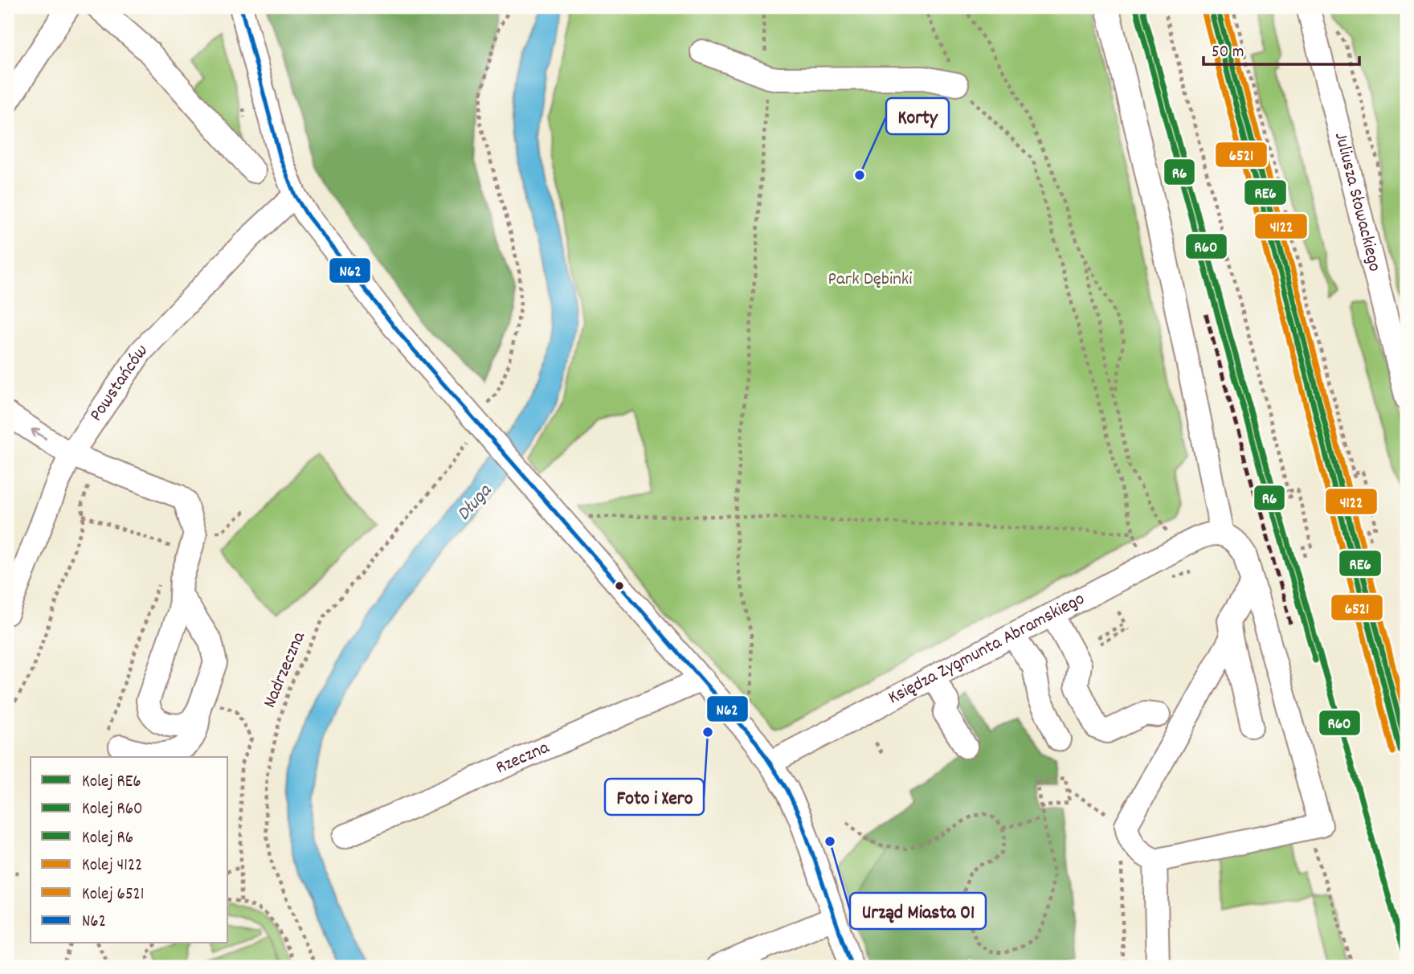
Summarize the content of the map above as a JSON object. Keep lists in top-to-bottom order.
{
  "streets": {
    "street": [
      "Juliusza Słowackiego",
      "Powstańców",
      "Księdza Zygmunta Abramskiego",
      "Rzeczna"
    ],
    "path": ["Nadrzeczna"]
  },
  "water": ["Długa"],
  "parks": ["Park Dębinki"],
  "places": ["Korty", "Foto i Xero", "Urząd Miasta 01"],
  "lines": [
    "rail line RE6",
    "rail line R60",
    "rail line 4122",
    "transit line N62",
    "rail line R6",
    "rail line 6521"
  ],
  "legend": [
    "Kolej RE6",
    "Kolej R60",
    "Kolej R6",
    "Kolej 4122",
    "Kolej 6521",
    "N62"
  ],
  "scale_bar": "50 m"
}
